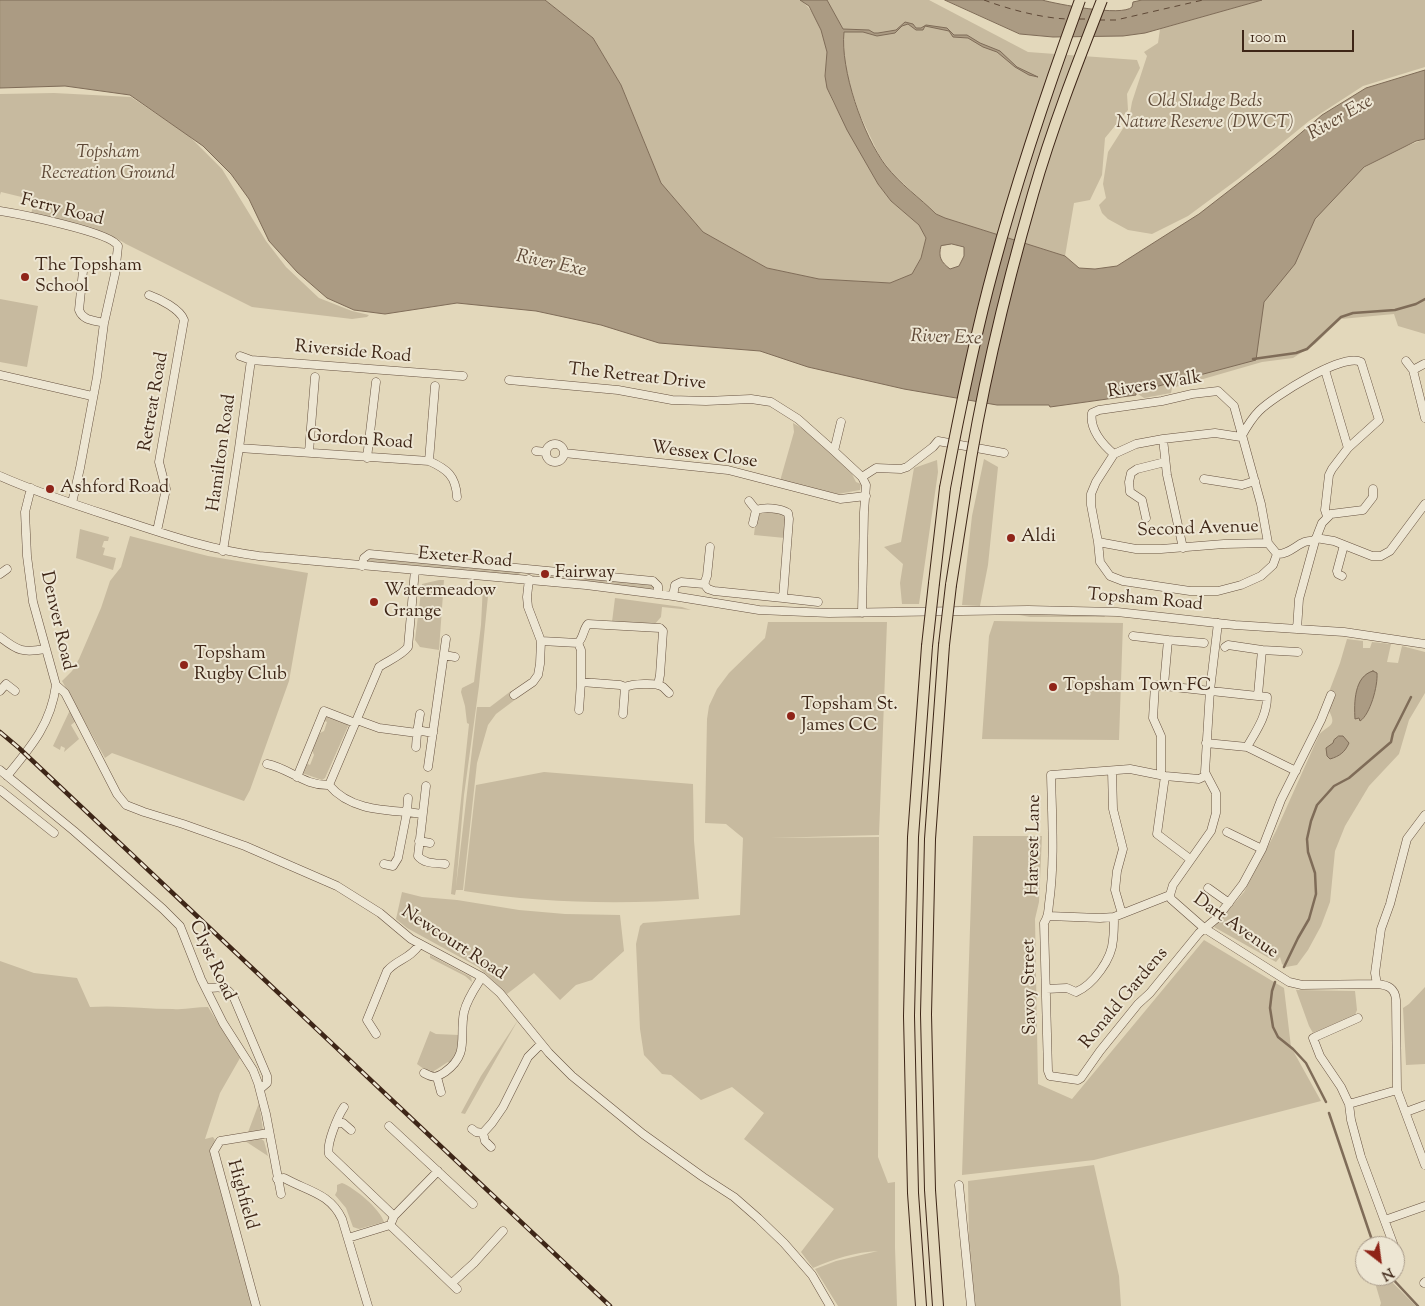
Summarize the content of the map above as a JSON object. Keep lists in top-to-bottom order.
{
  "streets": {
    "street": [
      "Ferry Road",
      "Riverside Road",
      "The Retreat Drive",
      "Rivers Walk",
      "Retreat Road",
      "Gordon Road",
      "Hamilton Road",
      "Wessex Close",
      "Second Avenue",
      "Exeter Road",
      "Topsham Road",
      "Denver Road",
      "Harvest Lane",
      "Dart Avenue",
      "Newcourt Road",
      "Clyst Road",
      "Savoy Street",
      "Ronald Gardens",
      "Highfield"
    ]
  },
  "crossings": [
    ["Riverside Road", "Hamilton Road"],
    ["Retreat Road", "Exeter Road"],
    ["Gordon Road", "Hamilton Road"],
    ["Hamilton Road", "Exeter Road"],
    ["Exeter Road", "Topsham Road"],
    ["Exeter Road", "Denver Road"],
    ["Topsham Road", "Dart Avenue"],
    ["Denver Road", "Newcourt Road"],
    ["Denver Road", "Clyst Road"],
    ["Harvest Lane", "Savoy Street"],
    ["Dart Avenue", "Savoy Street"],
    ["Dart Avenue", "Ronald Gardens"],
    ["Clyst Road", "Highfield"],
    ["Savoy Street", "Ronald Gardens"]
  ],
  "water": ["River Exe"],
  "parks": ["Old Sludge Beds Nature Reserve (DWCT)", "Topsham Recreation Ground"],
  "places": [
    "The Topsham School",
    "Ashford Road",
    "Aldi",
    "Fairway",
    "Watermeadow Grange",
    "Topsham Rugby Club",
    "Topsham Town FC",
    "Topsham St. James CC"
  ],
  "scale_bar": "100 m",
  "north": "bottom right"
}
